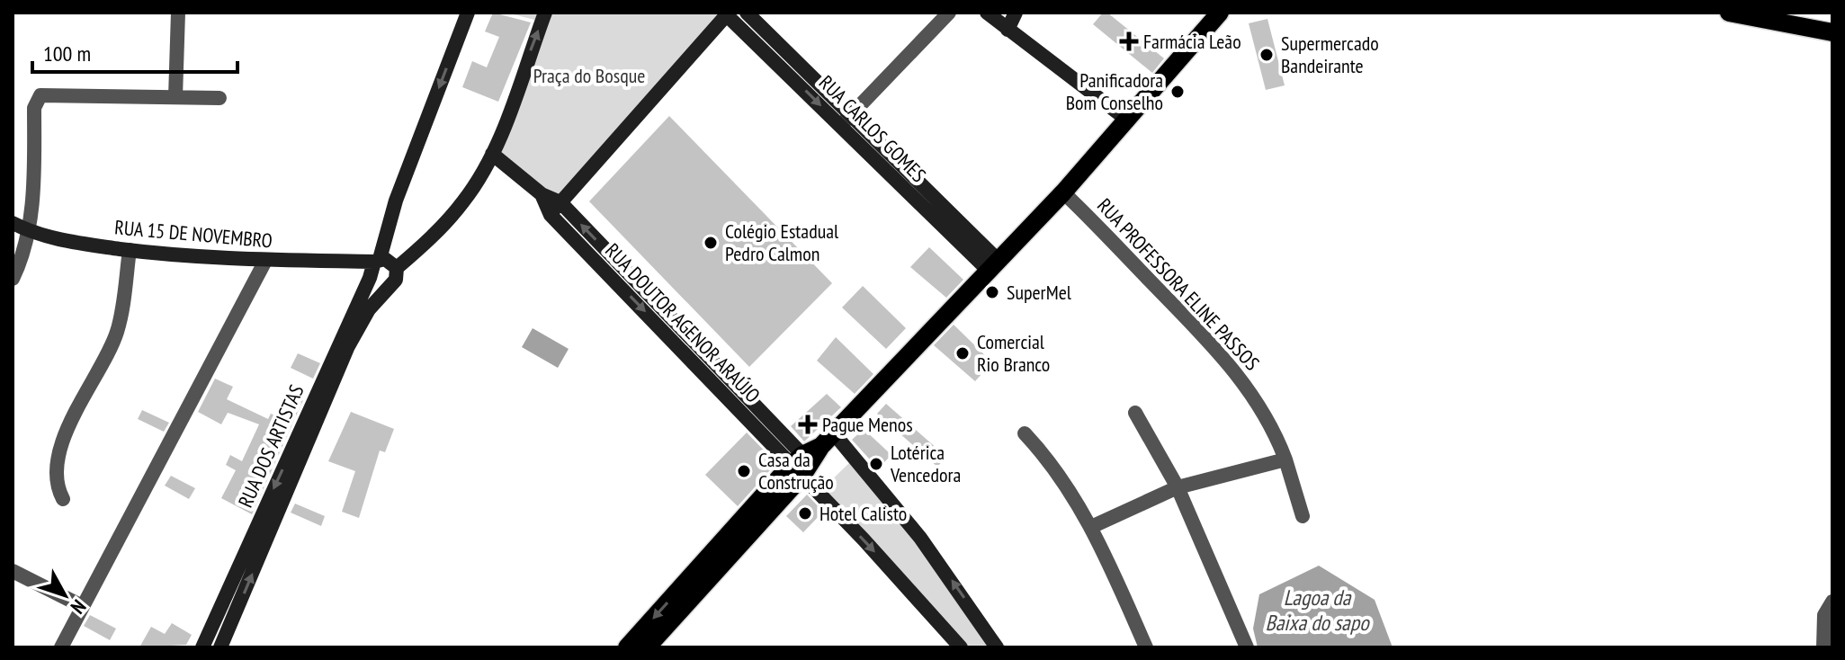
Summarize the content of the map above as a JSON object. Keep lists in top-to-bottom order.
{
  "streets": {
    "street": [
      "RUA CARLOS GOMES",
      "RUA 15 DE NOVEMBRO",
      "RUA PROFESSORA ELINE PASSOS",
      "RUA DOUTOR AGENOR ARAÚJO",
      "RUA DOS ARTISTAS"
    ]
  },
  "crossings": [
    ["RUA 15 DE NOVEMBRO", "RUA DOS ARTISTAS"]
  ],
  "water": ["Lagoa da Baixa do sapo"],
  "parks": ["Praça do Bosque"],
  "places": {
    "health": ["Farmácia Leão", "Pague Menos"],
    "other": [
      "Supermercado Bandeirante",
      "Panificadora Bom Conselho",
      "Colégio Estadual Pedro Calmon",
      "SuperMel",
      "Comercial Rio Branco",
      "Lotérica Vencedora",
      "Casa da Construção",
      "Hotel Calisto"
    ]
  },
  "scale_bar": "100 m",
  "north": "bottom right"
}
